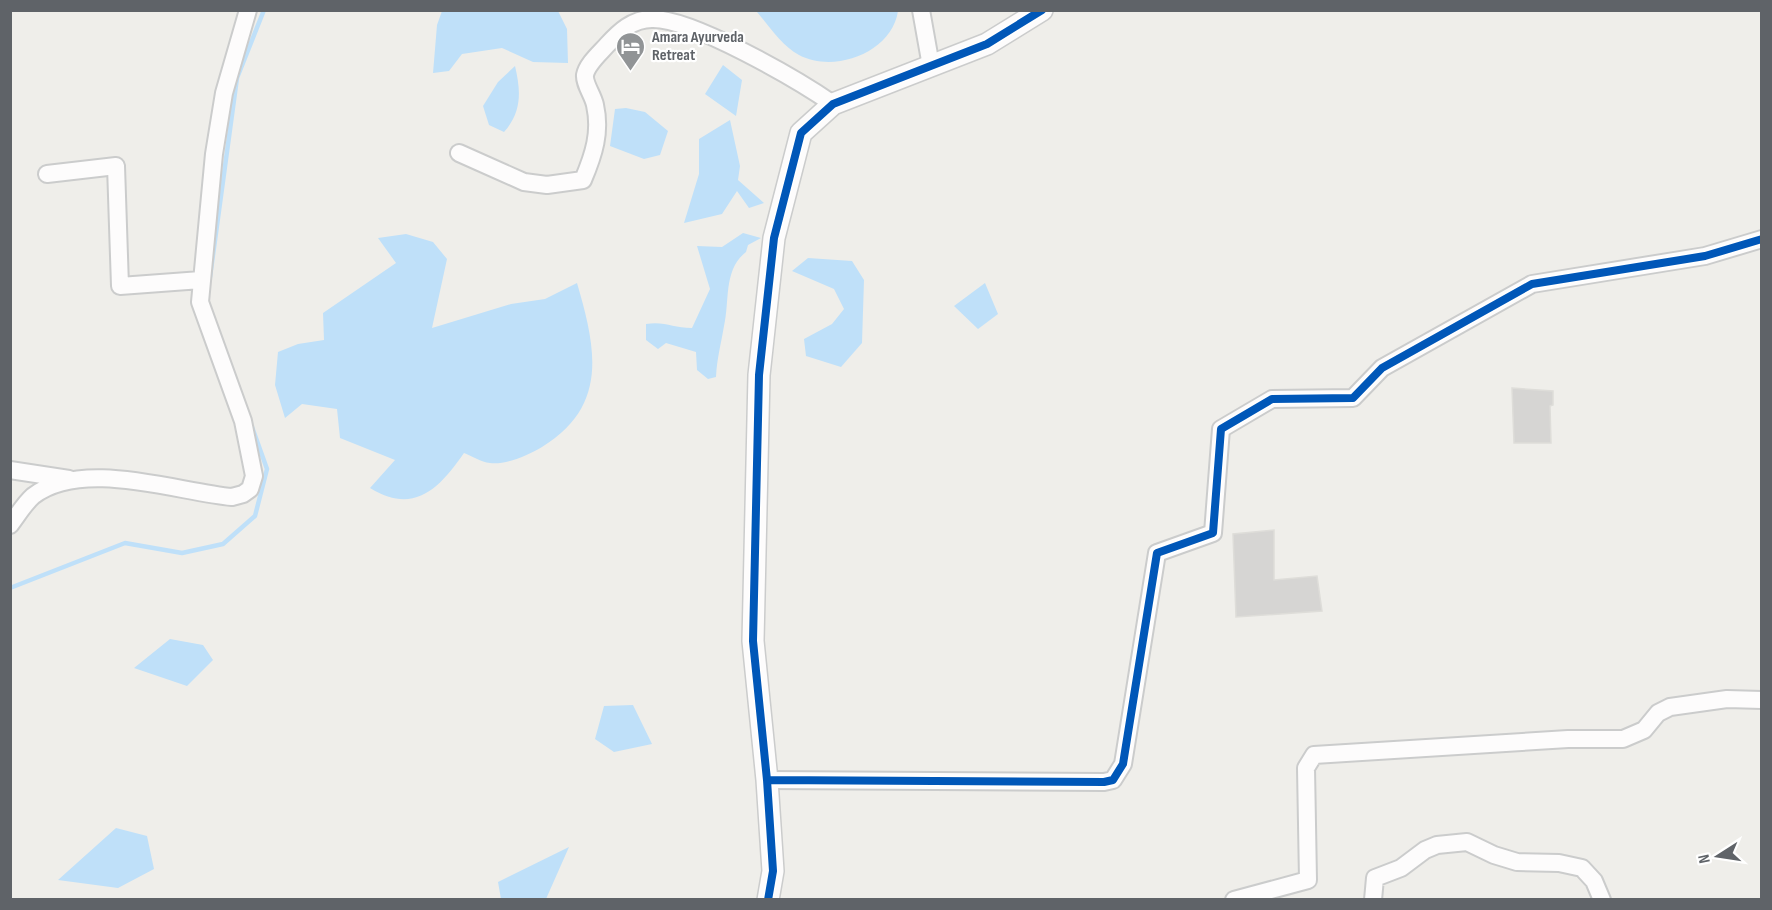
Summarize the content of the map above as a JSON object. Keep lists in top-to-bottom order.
{
  "places": {
    "hotel": ["Amara Ayurveda Retreat"]
  },
  "north": "left"
}
